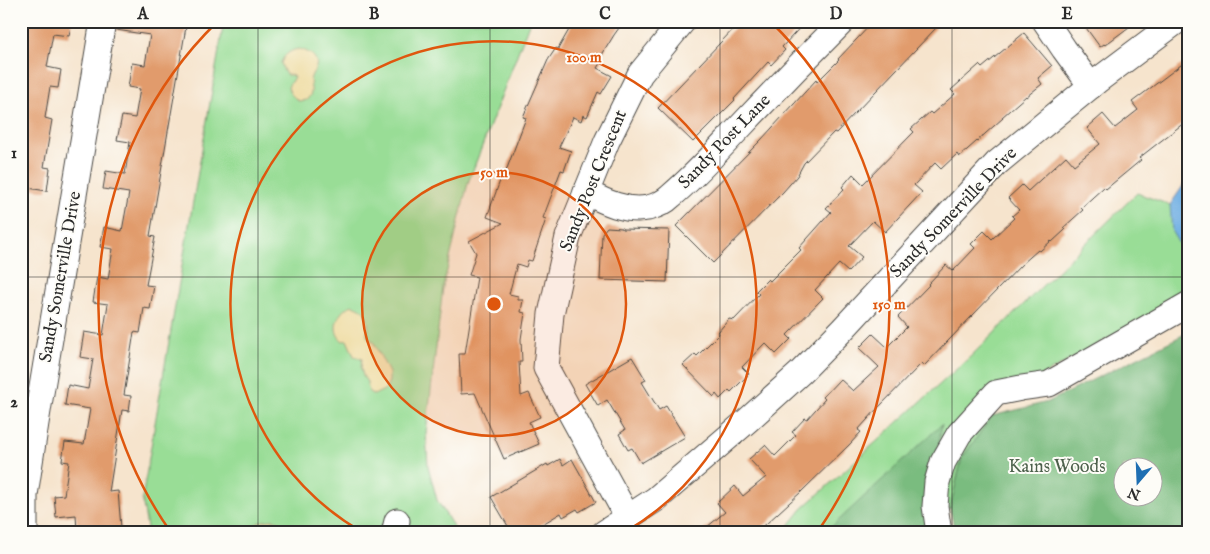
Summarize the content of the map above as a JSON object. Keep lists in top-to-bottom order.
{
  "streets": {
    "street": ["Sandy Post Lane", "Sandy Post Crescent", "Sandy Somerville Drive"]
  },
  "crossings": [
    ["Sandy Post Lane", "Sandy Post Crescent"],
    ["Sandy Post Crescent", "Sandy Somerville Drive"]
  ],
  "parks": ["Kains Woods"],
  "north": "bottom",
  "grid": {
    "columns": [
      "A",
      "B",
      "C",
      "D",
      "E"
    ],
    "rows": ["1", "2"]
  },
  "rings": ["100 m", "50 m", "150 m"]
}
